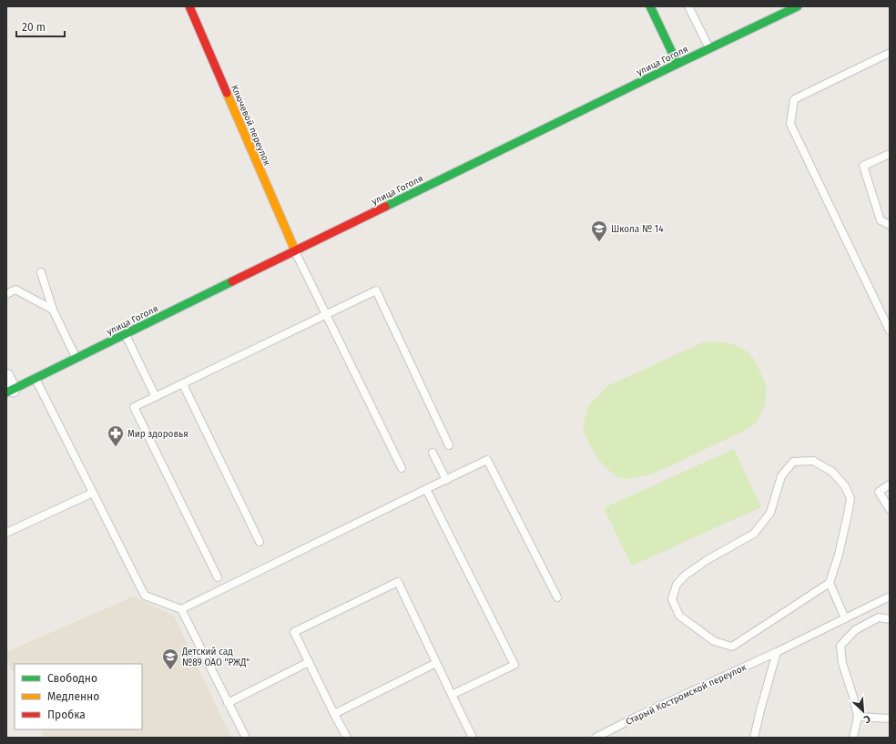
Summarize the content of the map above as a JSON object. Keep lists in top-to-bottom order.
{
  "streets": {
    "street": ["улица Гоголя", "Ключевой переулок"],
    "lane": ["Старый Костромской переулок"]
  },
  "crossings": [
    ["улица Гоголя", "Ключевой переулок"]
  ],
  "places": {
    "school or university": ["Школа № 14", "Детский сад №89 ОАО \"РЖД\""],
    "pharmacy": ["Мир здоровья"]
  },
  "legend": ["Свободно", "Медленно", "Пробка"],
  "scale_bar": "20 m",
  "north": "bottom right"
}
